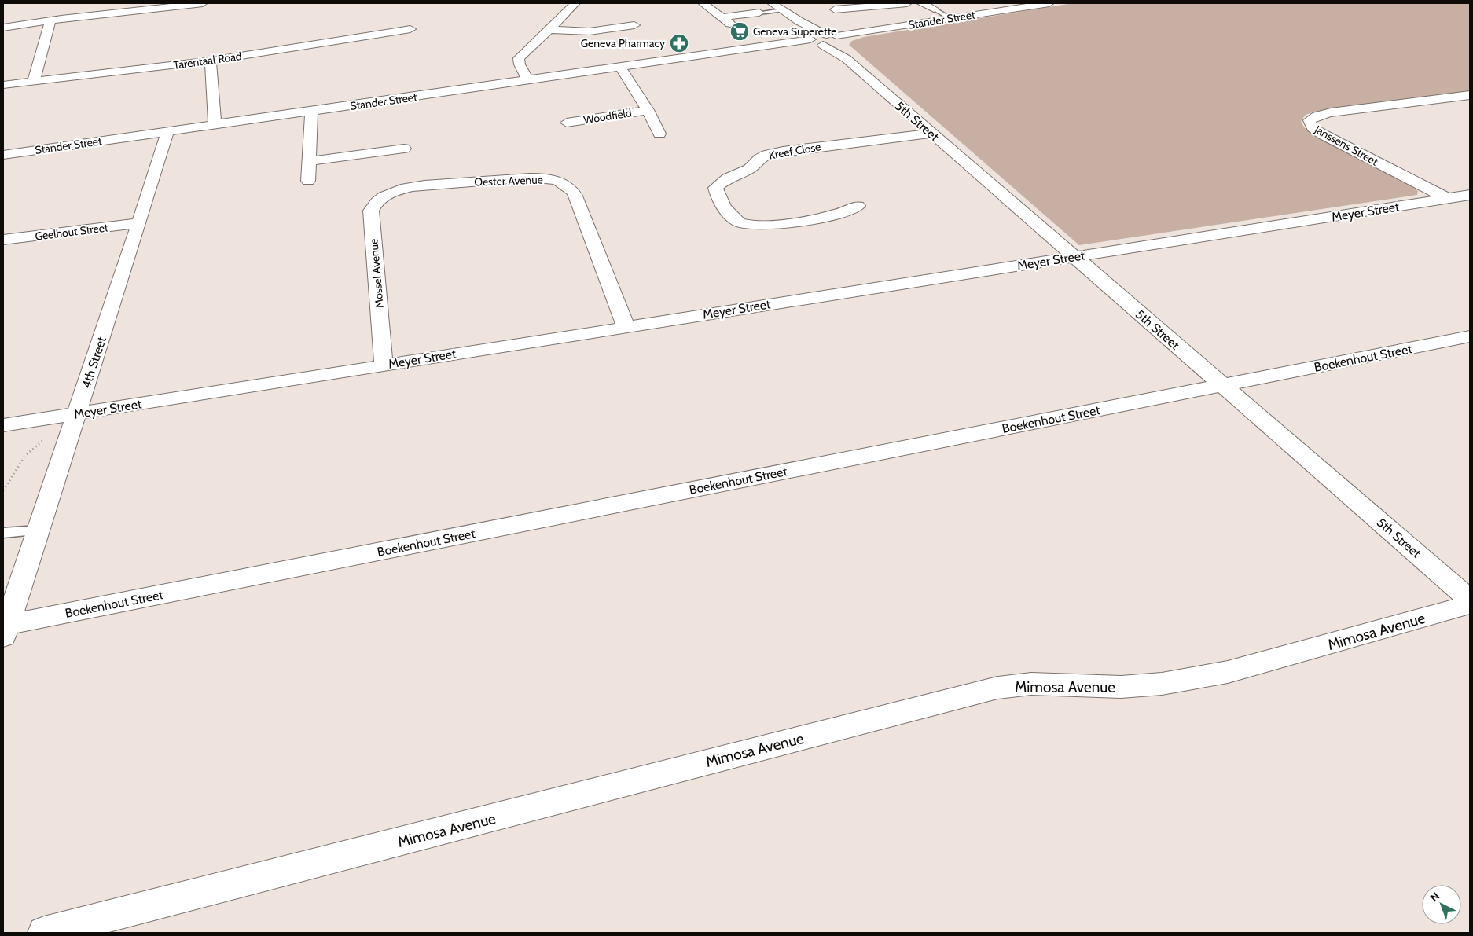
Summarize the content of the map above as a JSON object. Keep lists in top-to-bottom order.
{
  "streets": {
    "street": [
      "Stander Street",
      "Tarentaal Road",
      "Woodfield",
      "5th Street",
      "Janssens Street",
      "Kreef Close",
      "Oester Avenue",
      "Meyer Street",
      "Geelhout Street",
      "Mossel Avenue",
      "Boekenhout Street",
      "4th Street",
      "Mimosa Avenue"
    ]
  },
  "crossings": [
    ["Stander Street", "5th Street"],
    ["Stander Street", "4th Street"],
    ["5th Street", "Kreef Close"],
    ["5th Street", "Meyer Street"],
    ["5th Street", "Boekenhout Street"],
    ["Janssens Street", "Meyer Street"],
    ["Oester Avenue", "Meyer Street"],
    ["Oester Avenue", "Mossel Avenue"],
    ["Meyer Street", "Mossel Avenue"],
    ["Meyer Street", "4th Street"],
    ["Geelhout Street", "4th Street"],
    ["Boekenhout Street", "4th Street"]
  ],
  "places": {
    "supermarket": ["Geneva Superette"],
    "pharmacy": ["Geneva Pharmacy"]
  },
  "north": "top left"
}
